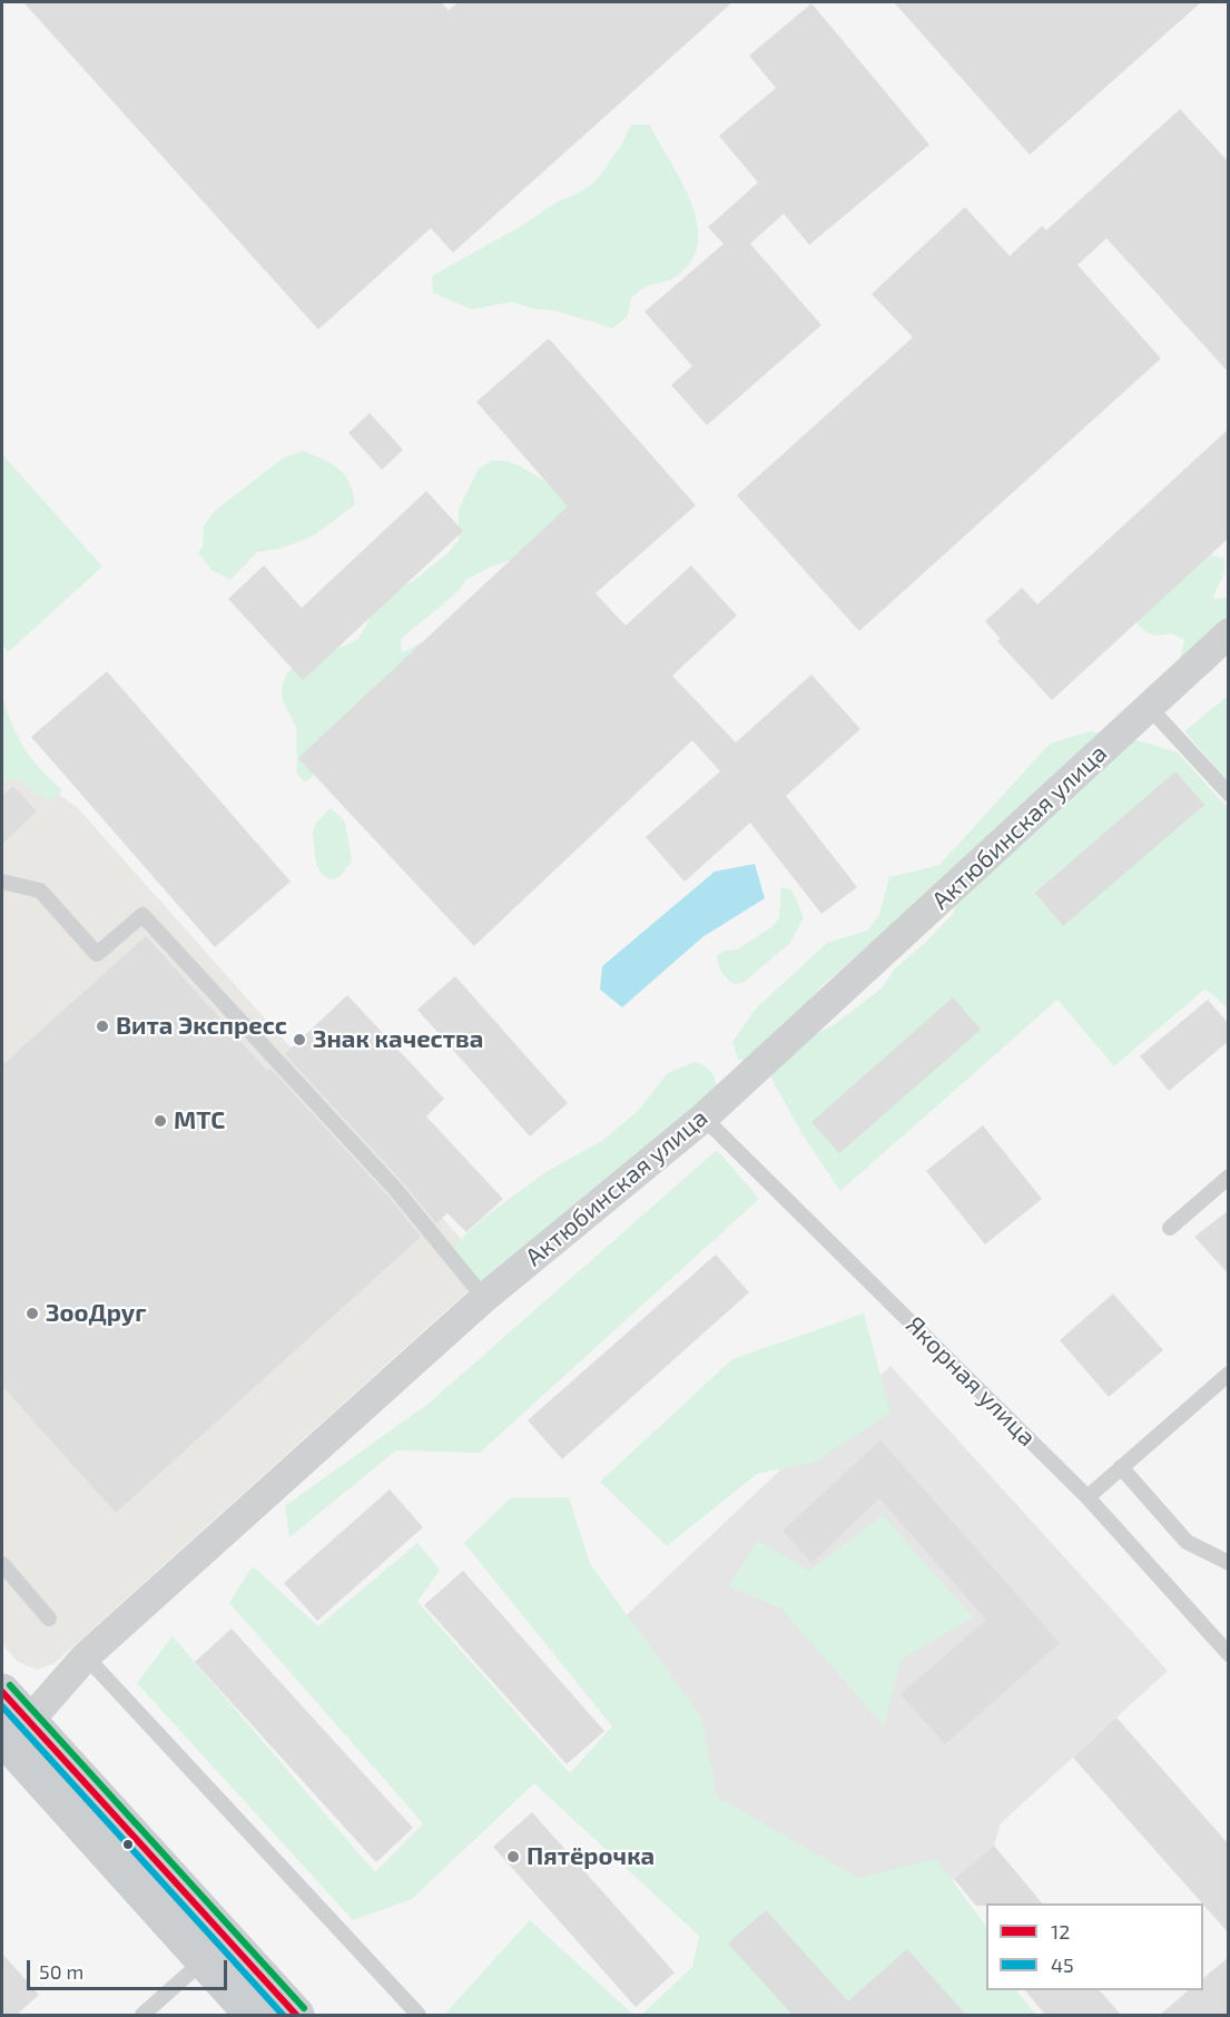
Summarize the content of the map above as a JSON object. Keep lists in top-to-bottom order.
{
  "streets": {
    "street": ["Актюбинская улица"],
    "lane": ["Якорная улица"]
  },
  "crossings": [
    ["Актюбинская улица", "Якорная улица"]
  ],
  "places": [
    "Вита Экспресс",
    "Знак качества",
    "МТС",
    "ЗооДруг",
    "Пятёрочка"
  ],
  "lines": ["transit line 12", "transit line 45"],
  "legend": ["12", "45"],
  "scale_bar": "50 m"
}
